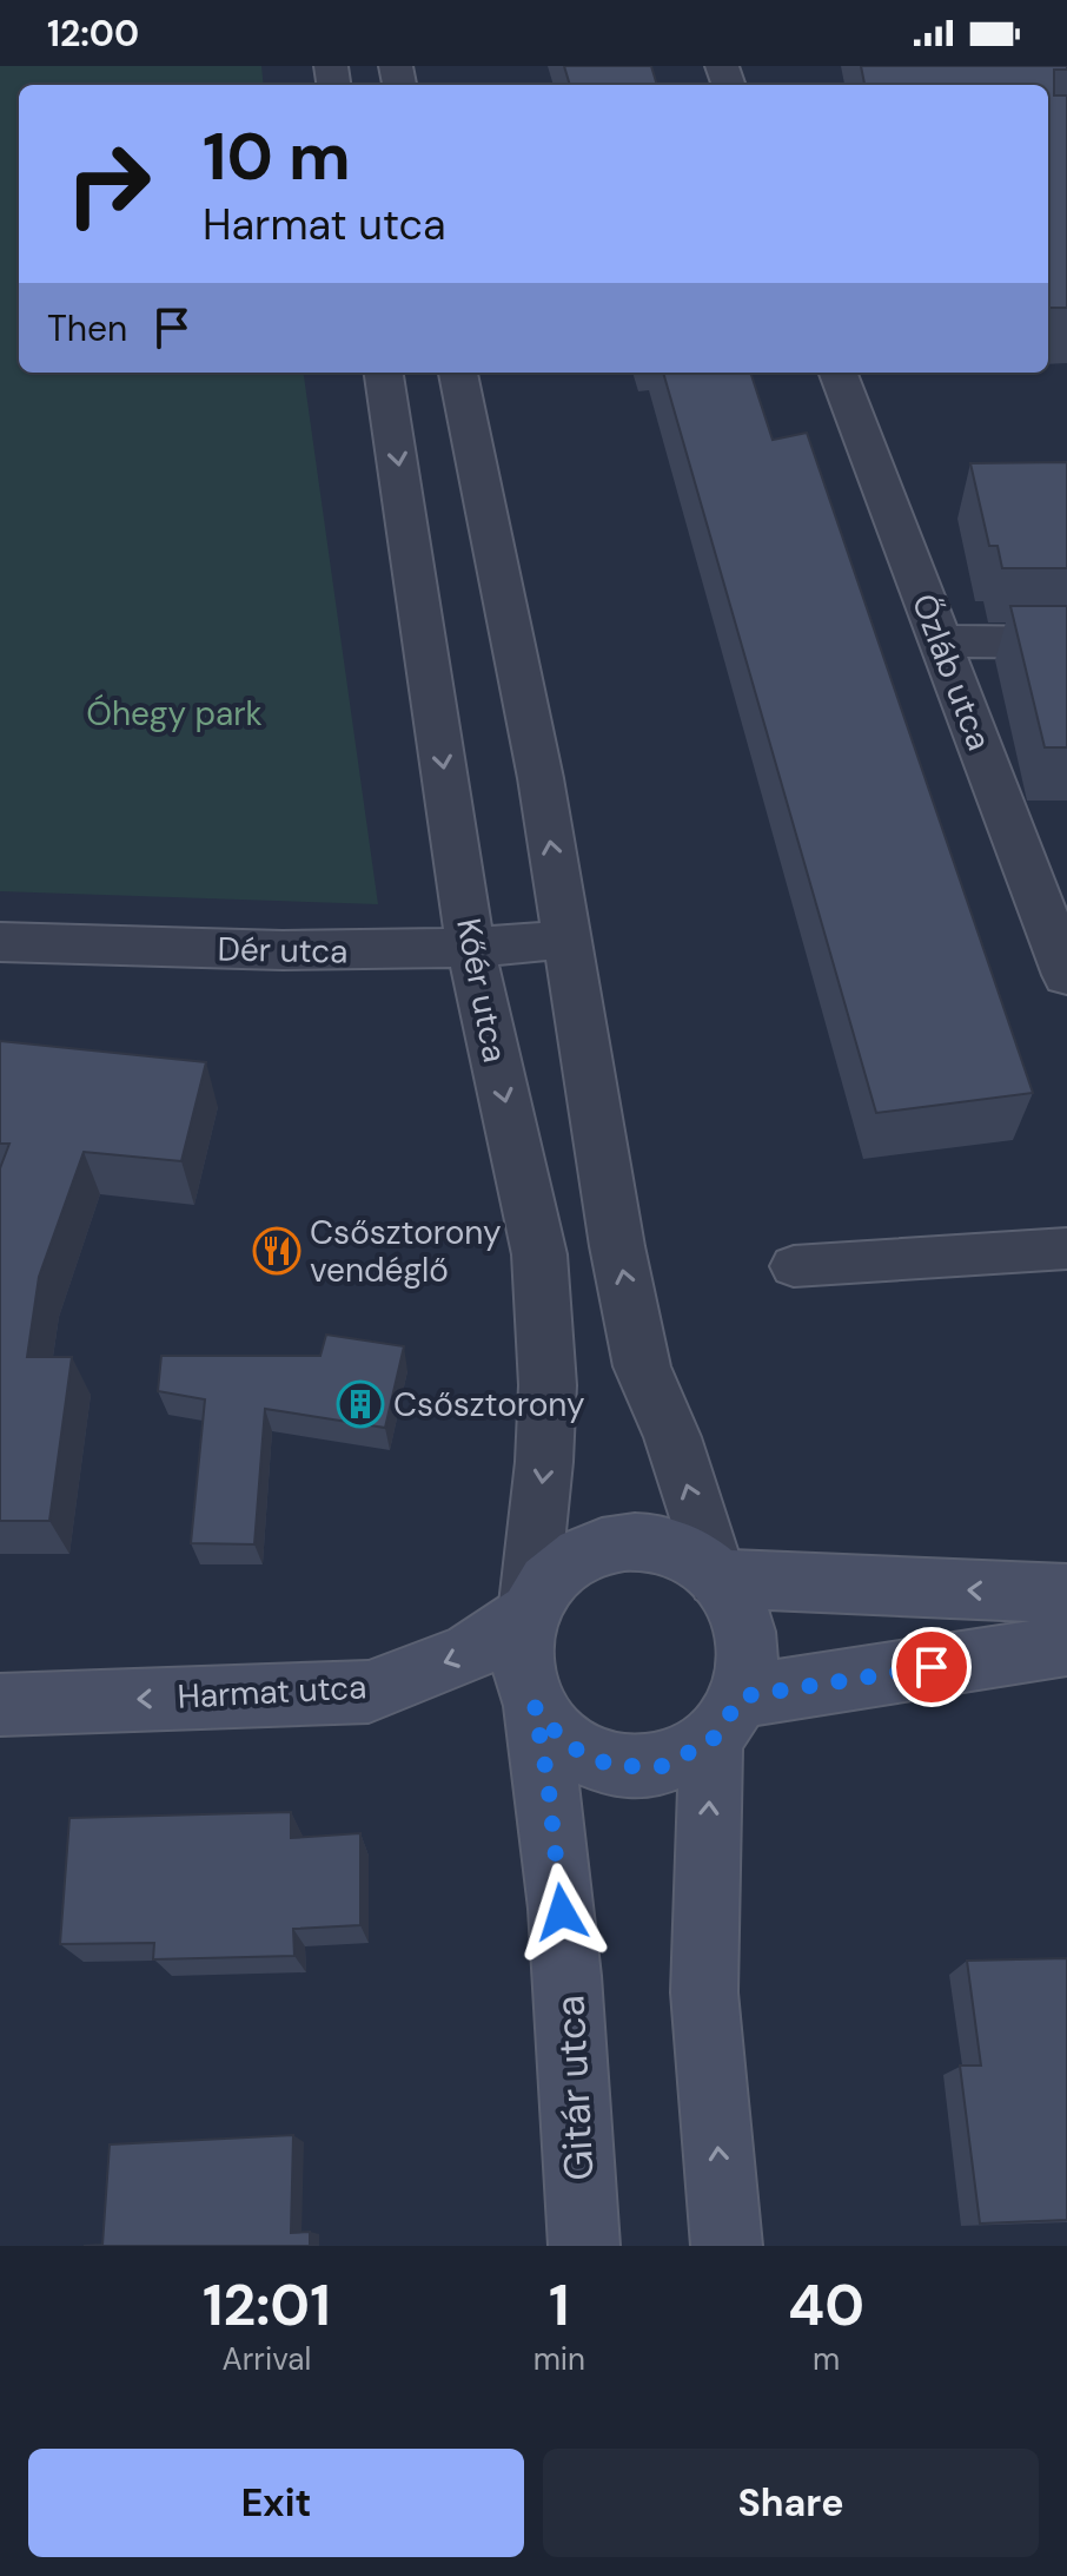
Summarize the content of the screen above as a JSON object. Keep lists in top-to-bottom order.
{
  "streets": {
    "street": [
      "Őzláb utca",
      "Dér utca",
      "Kőér utca",
      "Harmat utca",
      "Gitár utca"
    ]
  },
  "crossings": [
    ["Dér utca", "Kőér utca"],
    ["Kőér utca", "Harmat utca"],
    ["Kőér utca", "Gitár utca"],
    ["Harmat utca", "Gitár utca"]
  ],
  "parks": ["Óhegy park"],
  "places": {
    "restaurant": ["Csősztorony vendéglő"],
    "building": ["Csősztorony"]
  },
  "page": {
    "status": "12:00",
    "turn": ["10 m", "Harmat utca"],
    "then": "Then",
    "eta": [
      "12:01",
      "Arrival",
      "1",
      "min",
      "40",
      "m"
    ],
    "buttons": ["Exit", "Share"]
  }
}
